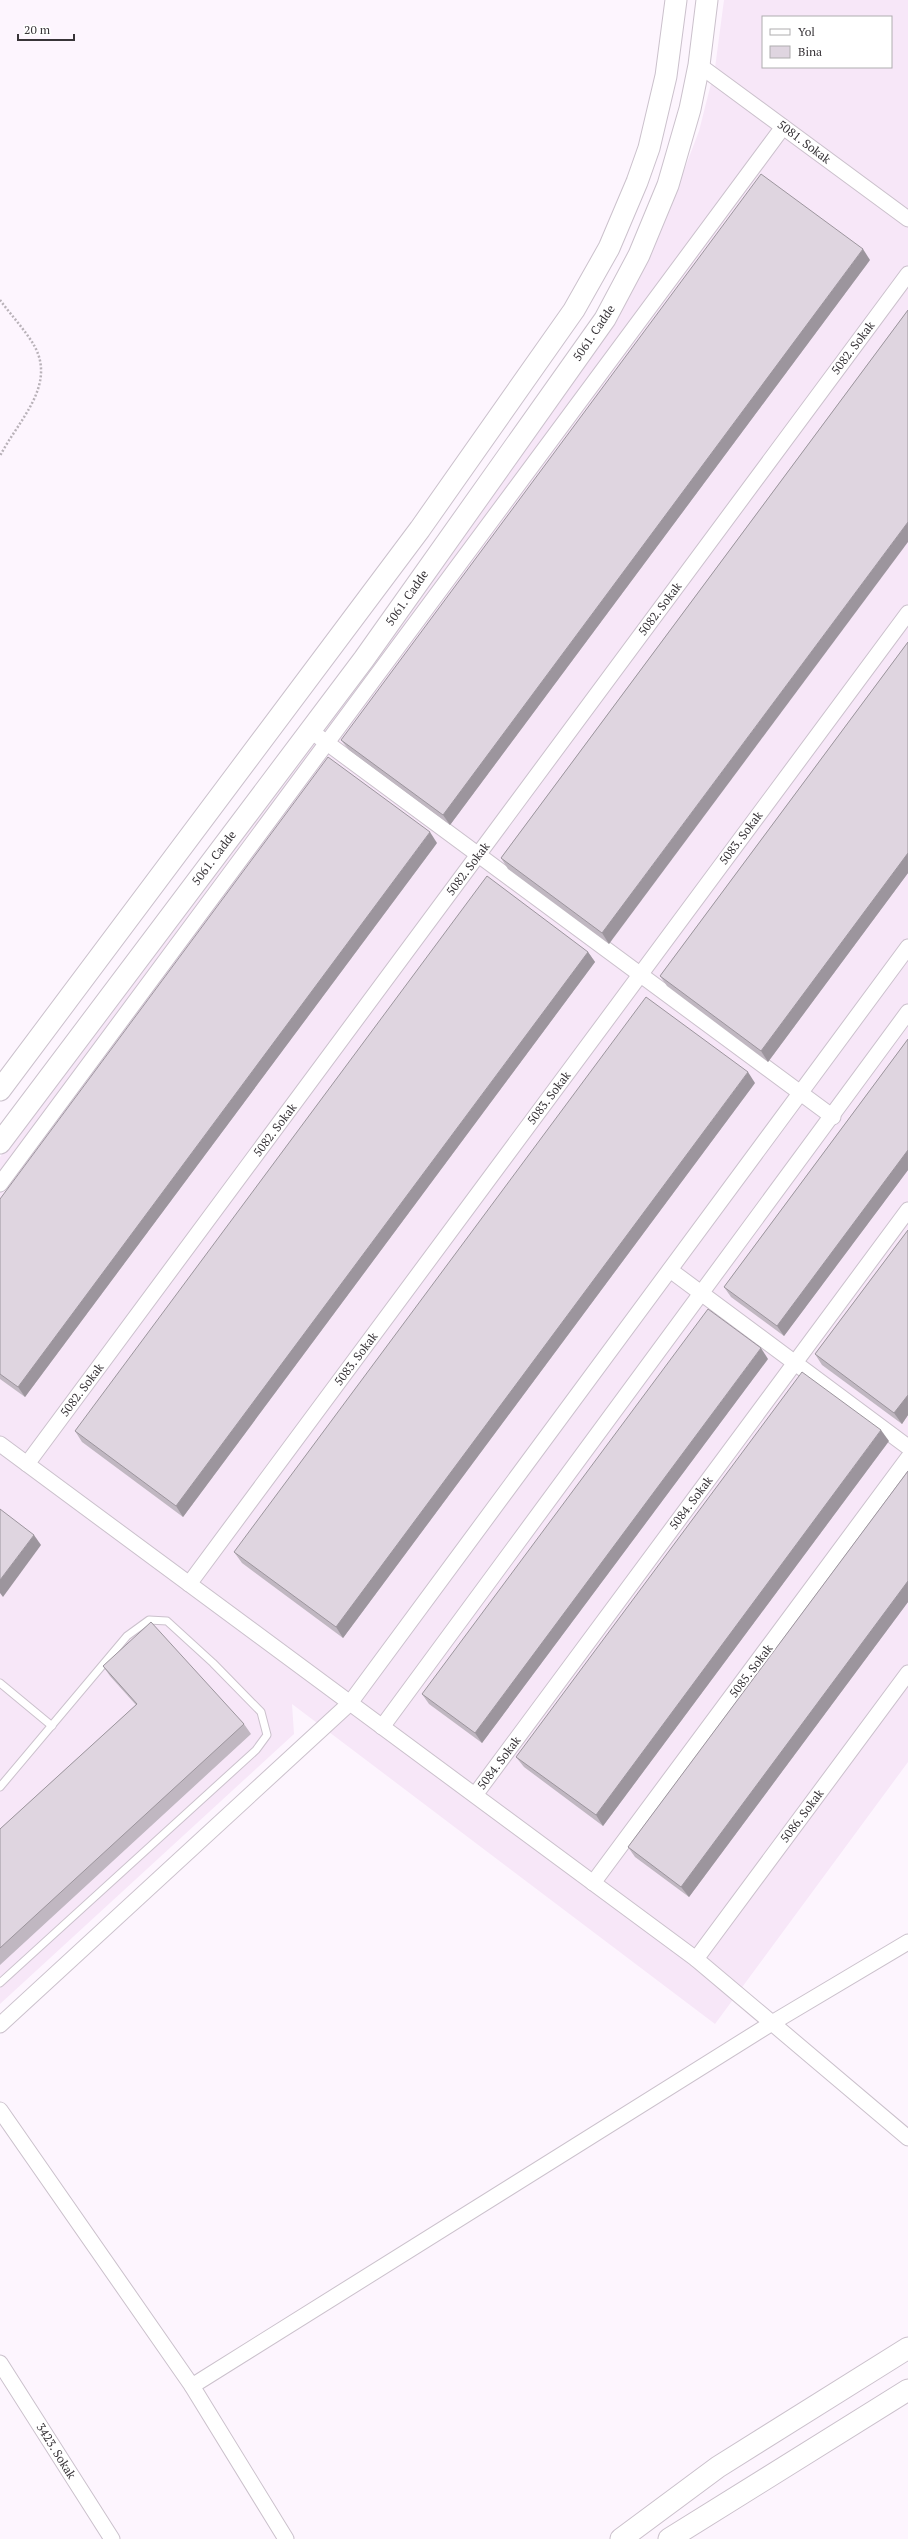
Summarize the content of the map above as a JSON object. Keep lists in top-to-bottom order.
{
  "streets": {
    "street": [
      "5081. Sokak",
      "5061. Cadde",
      "5082. Sokak",
      "5083. Sokak",
      "5084. Sokak",
      "5085. Sokak",
      "5086. Sokak",
      "3423. Sokak"
    ]
  },
  "crossings": [
    ["5081. Sokak", "5061. Cadde"]
  ],
  "legend": ["Yol", "Bina"],
  "scale_bar": "20 m"
}
